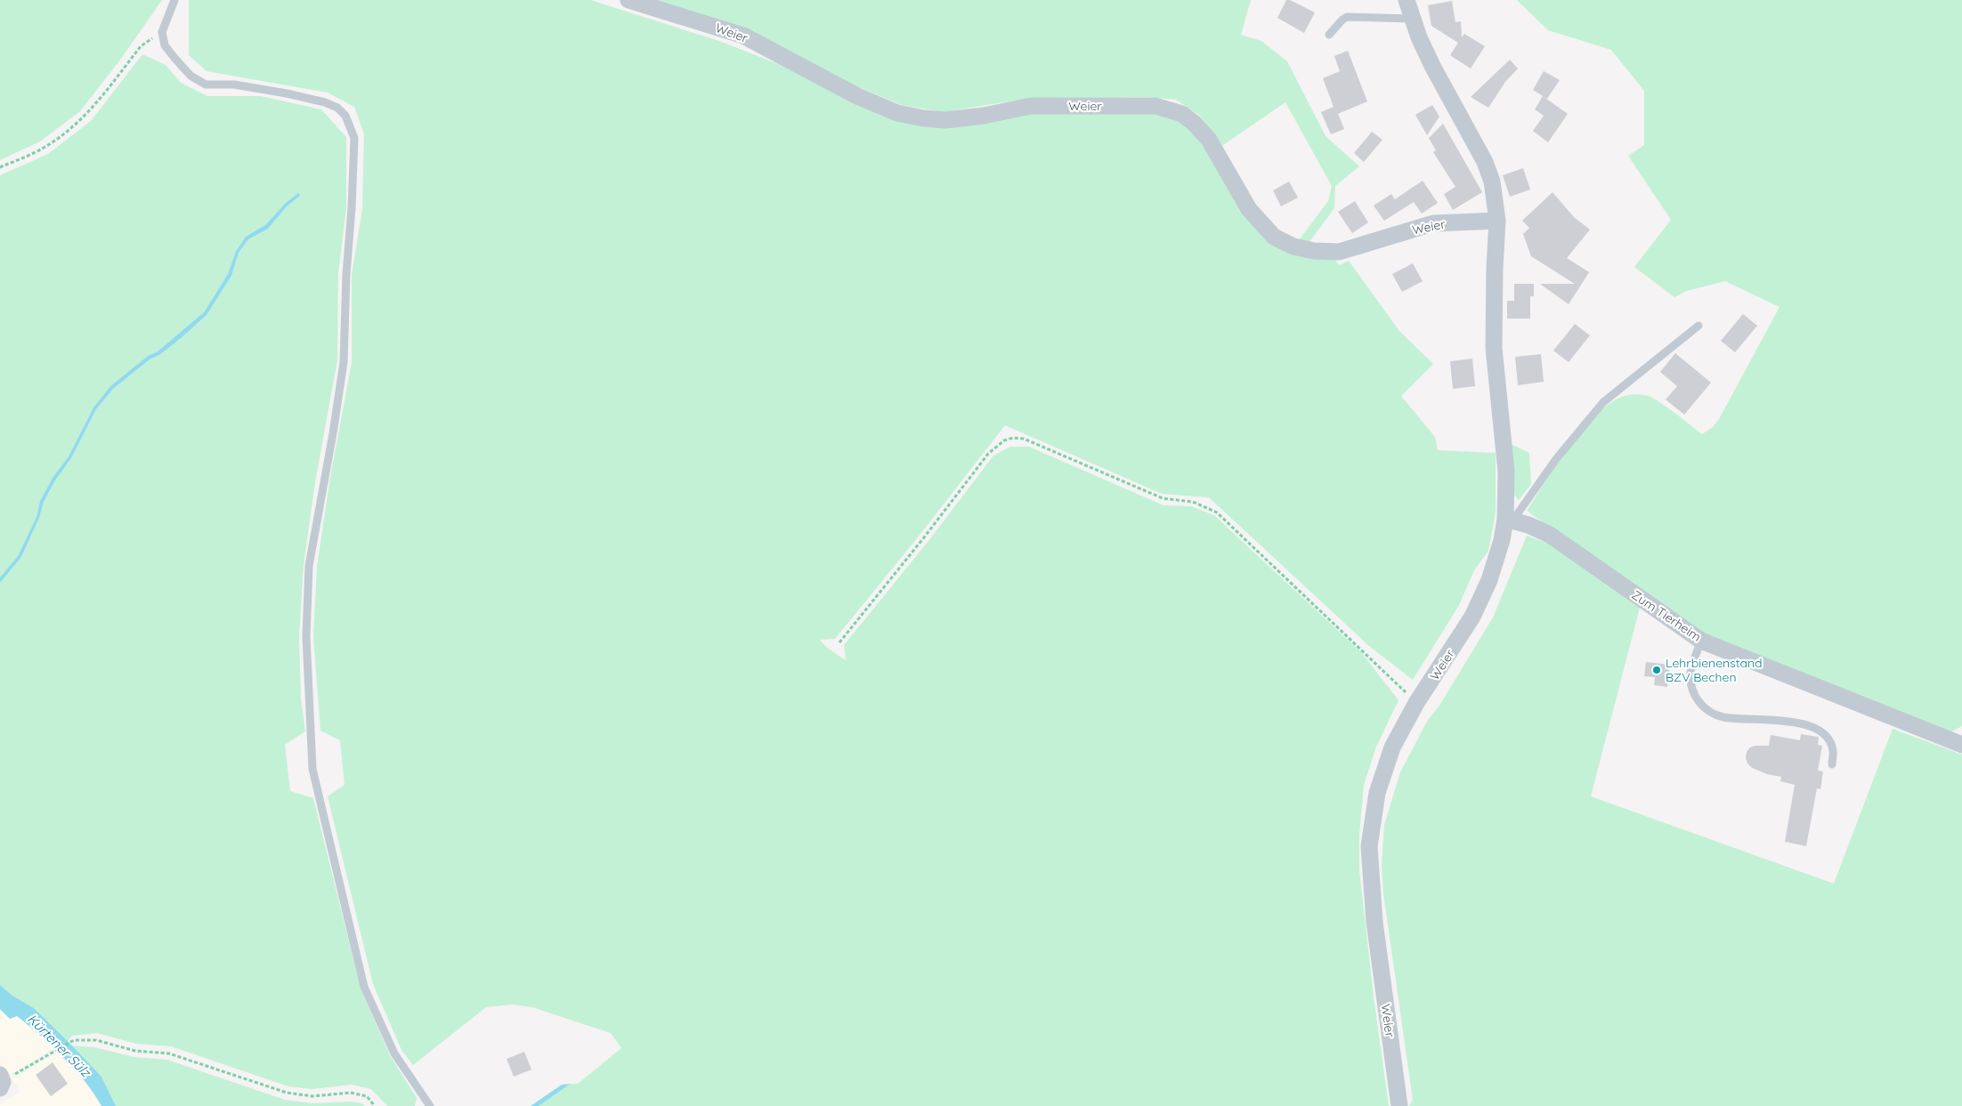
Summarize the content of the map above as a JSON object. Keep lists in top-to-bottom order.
{
  "streets": {
    "street": ["Weier", "Zum Tierheim"]
  },
  "crossings": [
    ["Weier", "Zum Tierheim"]
  ],
  "water": ["Kürtener Sülz"],
  "places": ["Lehrbienenstand BZV Bechen"]
}
